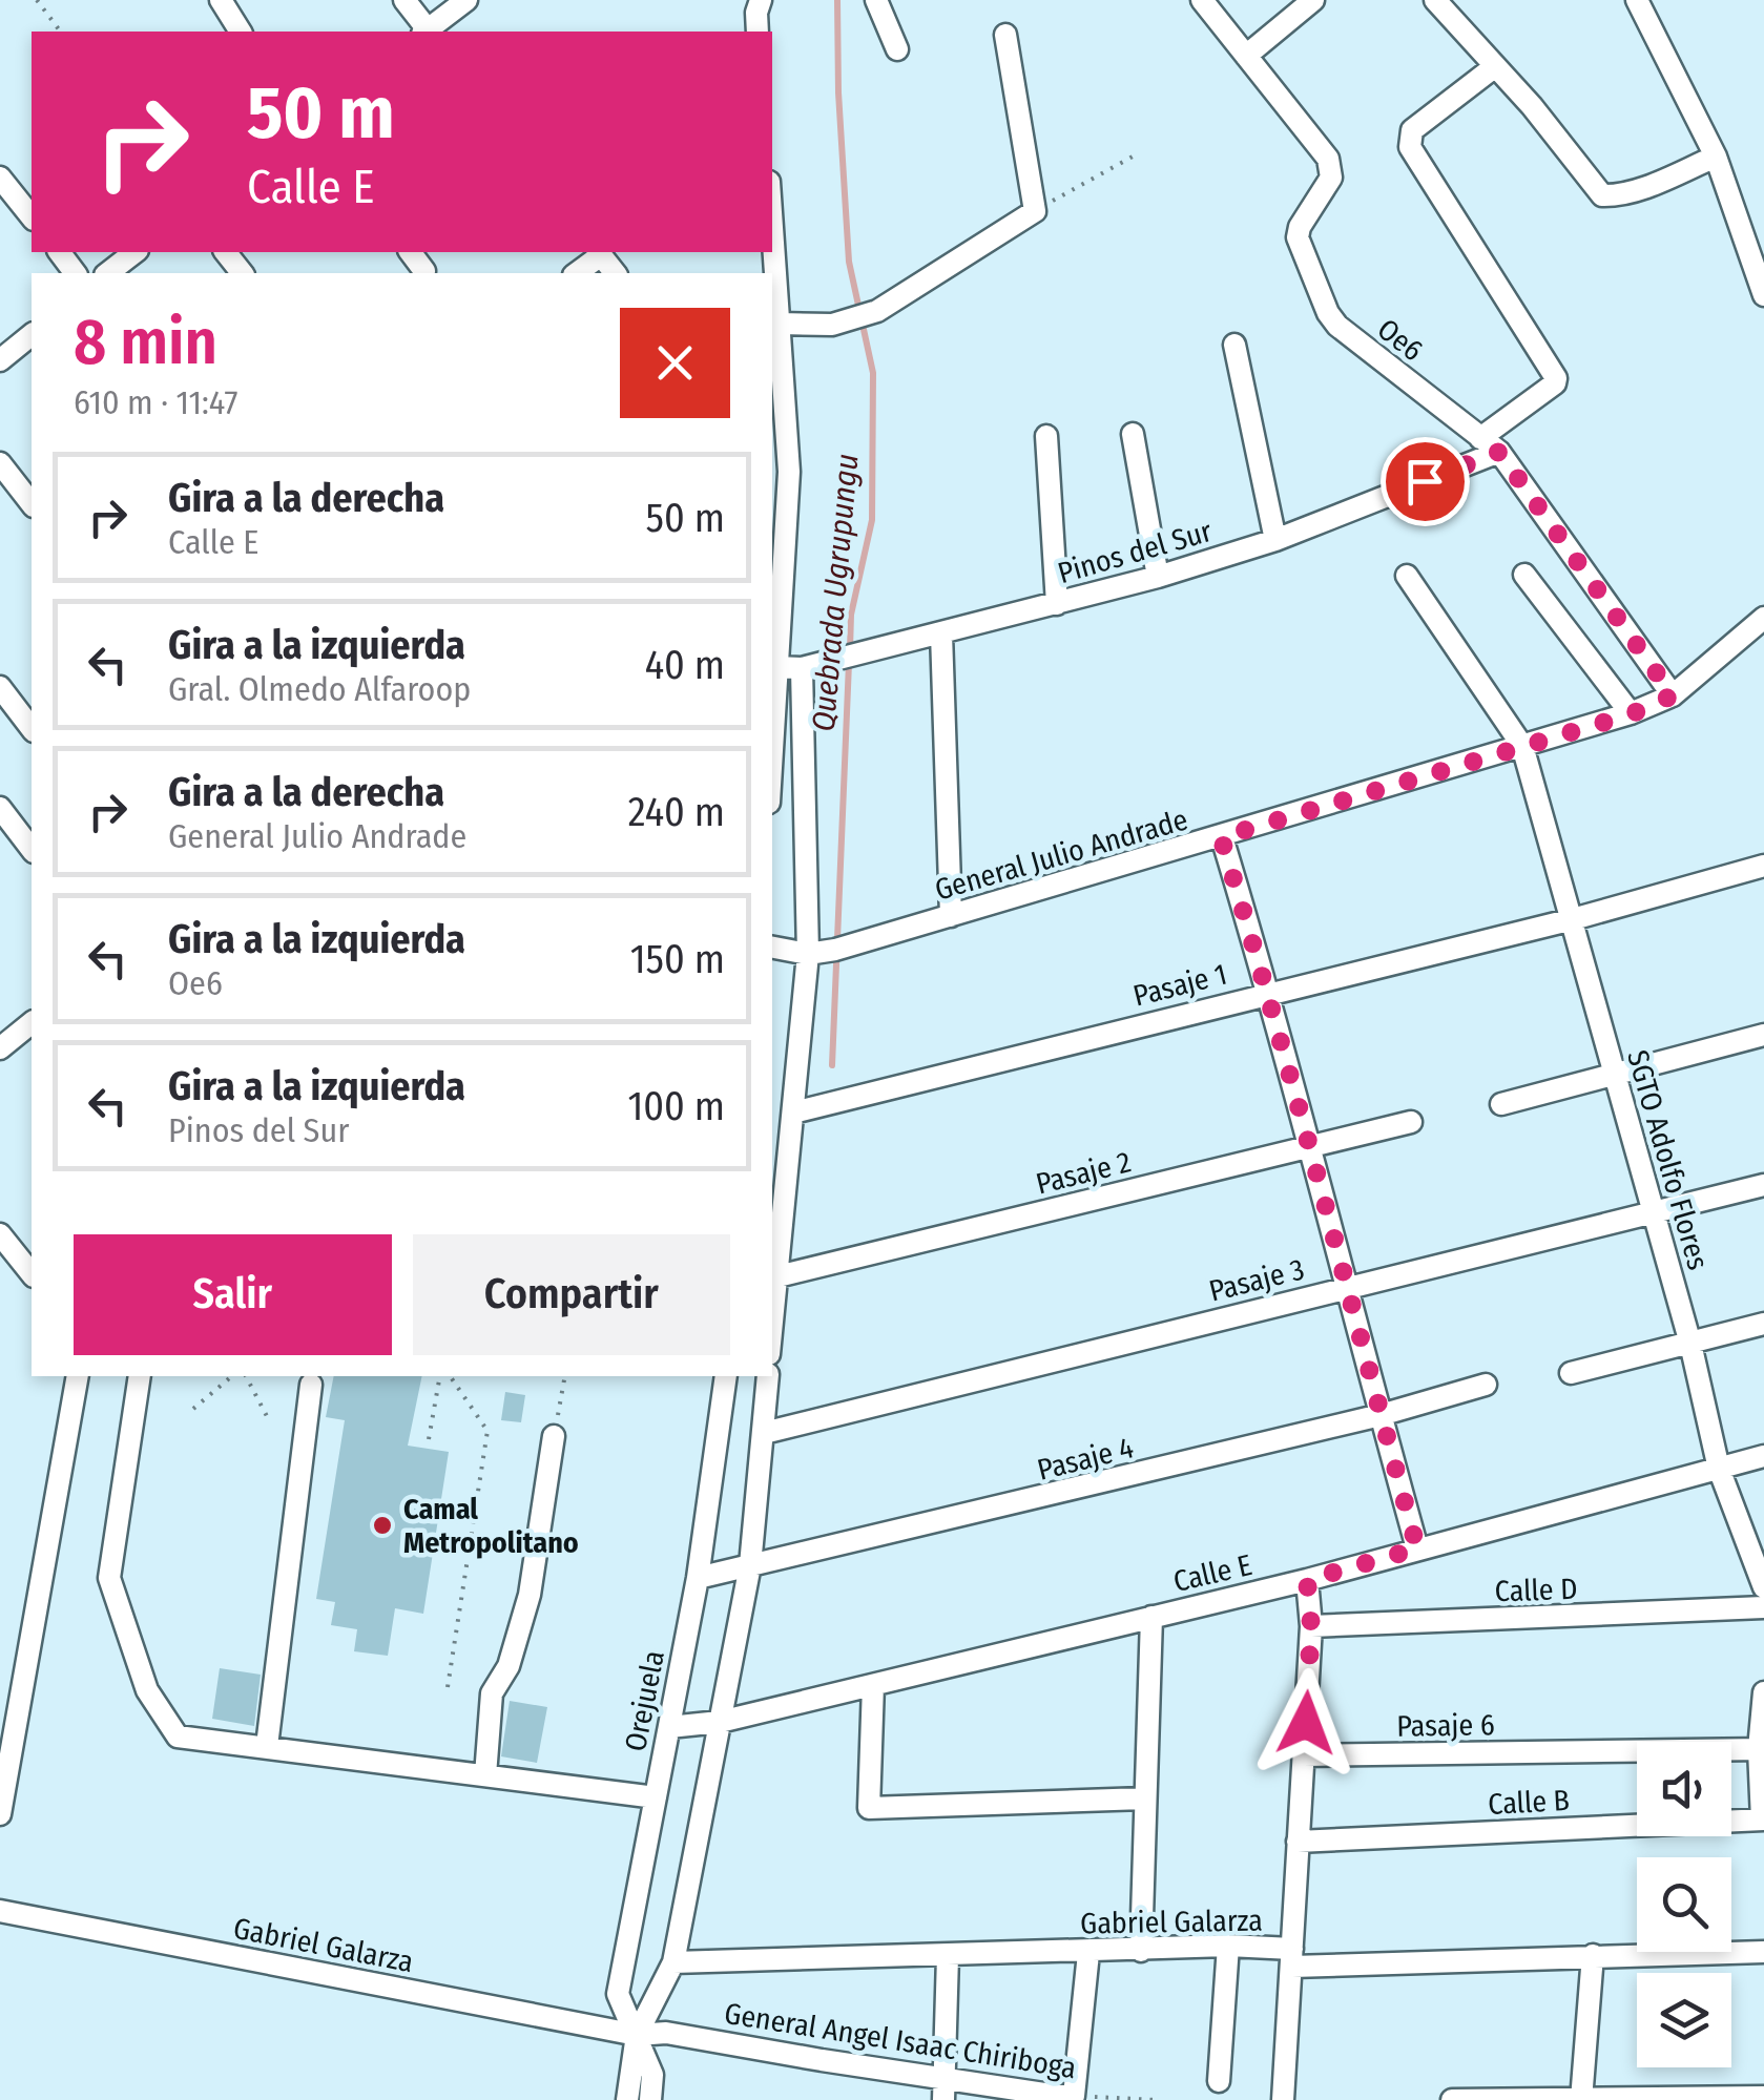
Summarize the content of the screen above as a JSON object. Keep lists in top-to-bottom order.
{
  "streets": {
    "street": [
      "Oe6",
      "Pinos del Sur",
      "General Julio Andrade",
      "Pasaje 1",
      "SGTO Adolfo Flores",
      "Pasaje 2",
      "Pasaje 3",
      "Pasaje 4",
      "Calle E",
      "Calle D",
      "Orejuela",
      "Pasaje 6",
      "Calle B",
      "Gabriel Galarza",
      "General Angel Isaac Chiriboga"
    ]
  },
  "crossings": [
    ["Oe6", "Pinos del Sur"],
    ["Oe6", "General Julio Andrade"],
    ["General Julio Andrade", "SGTO Adolfo Flores"],
    ["Pasaje 1", "SGTO Adolfo Flores"],
    ["SGTO Adolfo Flores", "Pasaje 3"],
    ["SGTO Adolfo Flores", "Calle E"],
    ["Pasaje 4", "Orejuela"],
    ["Calle E", "Orejuela"],
    ["Orejuela", "Gabriel Galarza"],
    ["Orejuela", "General Angel Isaac Chiriboga"],
    ["Gabriel Galarza", "General Angel Isaac Chiriboga"]
  ],
  "water": ["Quebrada Ugrupungu"],
  "places": ["Camal Metropolitano"],
  "page": {
    "turn": ["50 m", "Calle E"],
    "heading": ["8 min", "610 m · 11:47"],
    "list": [
      {
        "name": "Gira a la derecha",
        "note": "Calle E",
        "value": "50 m"
      },
      {
        "name": "Gira a la izquierda",
        "note": "Gral. Olmedo Alfaroop",
        "value": "40 m"
      },
      {
        "name": "Gira a la derecha",
        "note": "General Julio Andrade",
        "value": "240 m"
      },
      {
        "name": "Gira a la izquierda",
        "note": "Oe6",
        "value": "150 m"
      },
      {
        "name": "Gira a la izquierda",
        "note": "Pinos del Sur",
        "value": "100 m"
      }
    ],
    "buttons": ["Salir", "Compartir"]
  }
}
